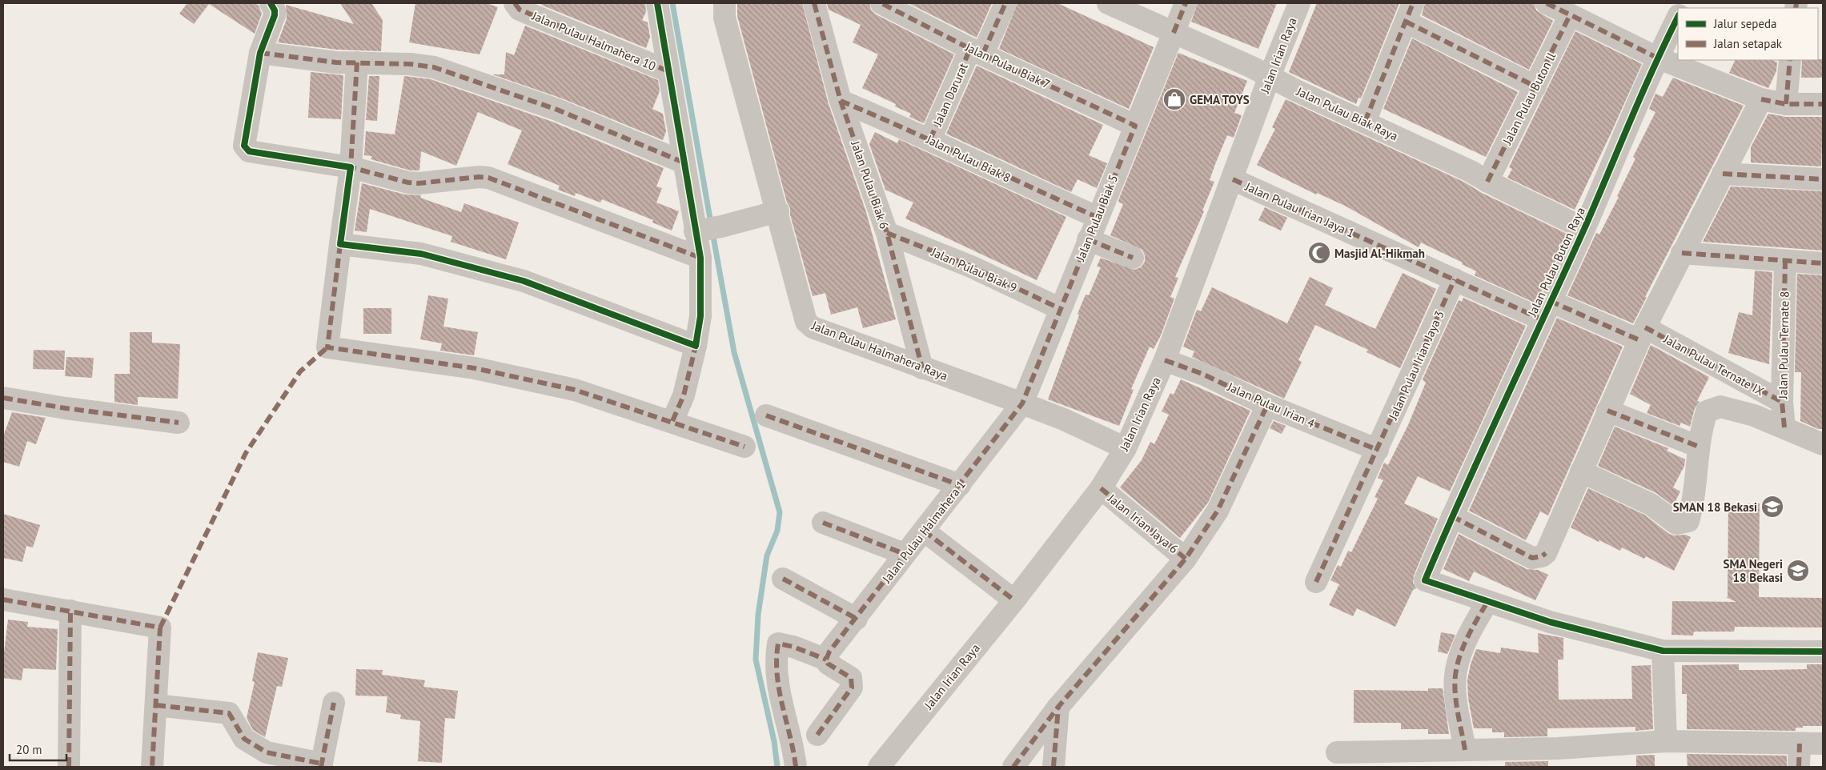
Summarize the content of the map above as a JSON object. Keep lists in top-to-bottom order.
{
  "streets": {
    "street": [
      "Jalan Pulau Halmahera 10",
      "Jalan Irian Raya",
      "Jalan Pulau Biak 7",
      "Jalan Darurat",
      "Jalan Pulau Buton ll",
      "Jalan Pulau Biak Raya",
      "Jalan Pulau Biak 8",
      "Jalan Pulau Biak 6",
      "Jalan Pulau Irian Jaya 1",
      "Jalan Pulau Biak 5",
      "Jalan Pulau Buton Raya",
      "Jalan Pulau Biak 9",
      "Jalan Pulau Ternate 8",
      "Jalan Pulau Halmahera Raya",
      "Jalan Pulau Irian Jaya 3",
      "Jalan Pulau Ternate IX",
      "Jalan Pulau Irian 4",
      "Jalan Irian Jaya 6",
      "Jalan Pulau Halmahera 1"
    ]
  },
  "crossings": [
    ["Jalan Irian Raya", "Jalan Pulau Biak Raya"],
    ["Jalan Irian Raya", "Jalan Pulau Irian Jaya 1"],
    ["Jalan Irian Raya", "Jalan Pulau Halmahera Raya"],
    ["Jalan Irian Raya", "Jalan Pulau Irian 4"],
    ["Jalan Irian Raya", "Jalan Irian Jaya 6"],
    ["Jalan Pulau Biak 7", "Jalan Darurat"],
    ["Jalan Pulau Biak 7", "Jalan Pulau Biak 5"],
    ["Jalan Darurat", "Jalan Pulau Biak 8"],
    ["Jalan Pulau Buton ll", "Jalan Pulau Biak Raya"],
    ["Jalan Pulau Biak Raya", "Jalan Pulau Biak 5"],
    ["Jalan Pulau Biak Raya", "Jalan Pulau Buton Raya"],
    ["Jalan Pulau Biak 8", "Jalan Pulau Biak 6"],
    ["Jalan Pulau Biak 8", "Jalan Pulau Biak 5"],
    ["Jalan Pulau Biak 6", "Jalan Pulau Biak 9"],
    ["Jalan Pulau Biak 6", "Jalan Pulau Halmahera Raya"],
    ["Jalan Pulau Irian Jaya 1", "Jalan Pulau Buton Raya"],
    ["Jalan Pulau Irian Jaya 1", "Jalan Pulau Irian Jaya 3"],
    ["Jalan Pulau Irian Jaya 1", "Jalan Pulau Ternate IX"],
    ["Jalan Pulau Biak 5", "Jalan Pulau Biak 9"],
    ["Jalan Pulau Biak 5", "Jalan Pulau Halmahera Raya"],
    ["Jalan Pulau Biak 5", "Jalan Pulau Halmahera 1"],
    ["Jalan Pulau Buton Raya", "Jalan Pulau Ternate IX"],
    ["Jalan Pulau Ternate 8", "Jalan Pulau Ternate IX"],
    ["Jalan Pulau Halmahera Raya", "Jalan Pulau Halmahera 1"],
    ["Jalan Pulau Irian Jaya 3", "Jalan Pulau Irian 4"]
  ],
  "places": {
    "shop": ["GEMA TOYS"],
    "mosque": ["Masjid Al-Hikmah"],
    "school or university": ["SMAN 18 Bekasi", "SMA Negeri 18 Bekasi"]
  },
  "legend": ["Jalur sepeda", "Jalan setapak"],
  "scale_bar": "20 m"
}
